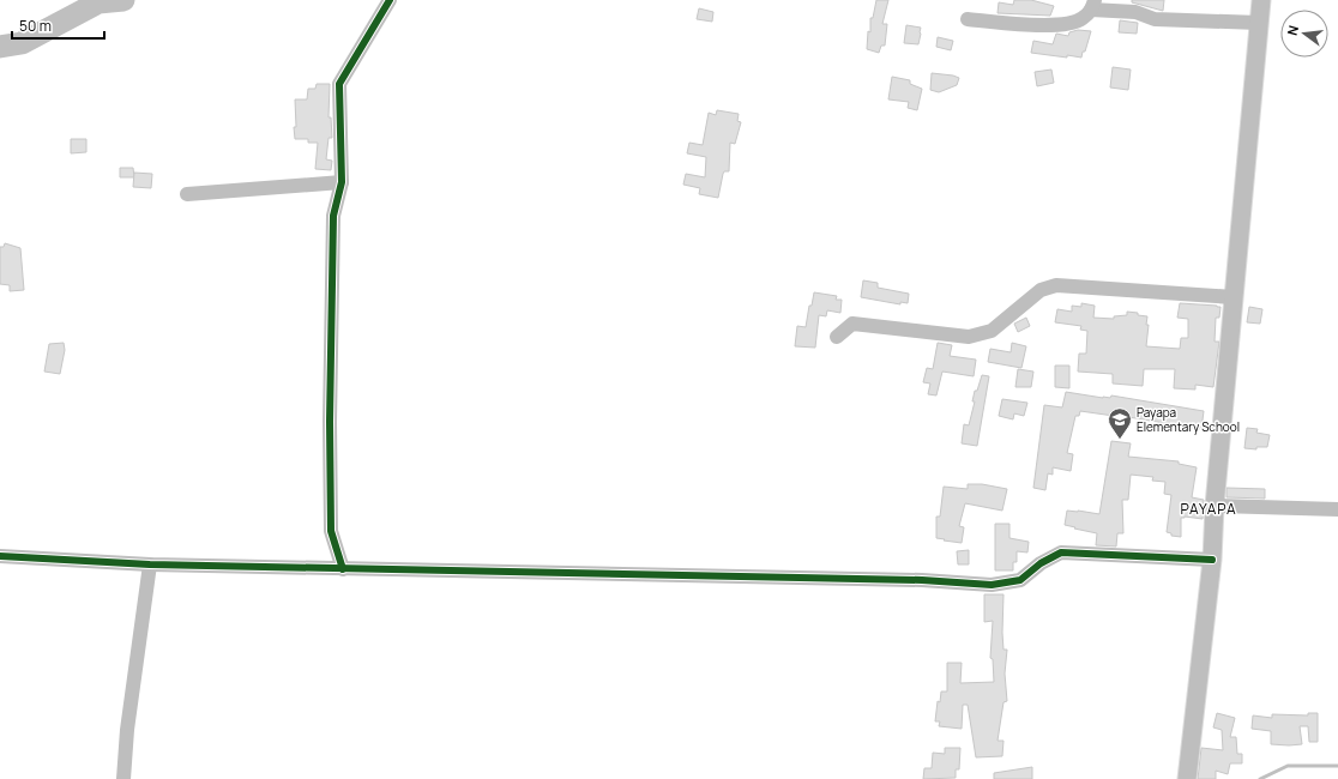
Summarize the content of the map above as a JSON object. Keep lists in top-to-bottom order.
{
  "districts": ["PAYAPA"],
  "places": {
    "school or university": ["Payapa Elementary School"]
  },
  "scale_bar": "50 m",
  "north": "left"
}
